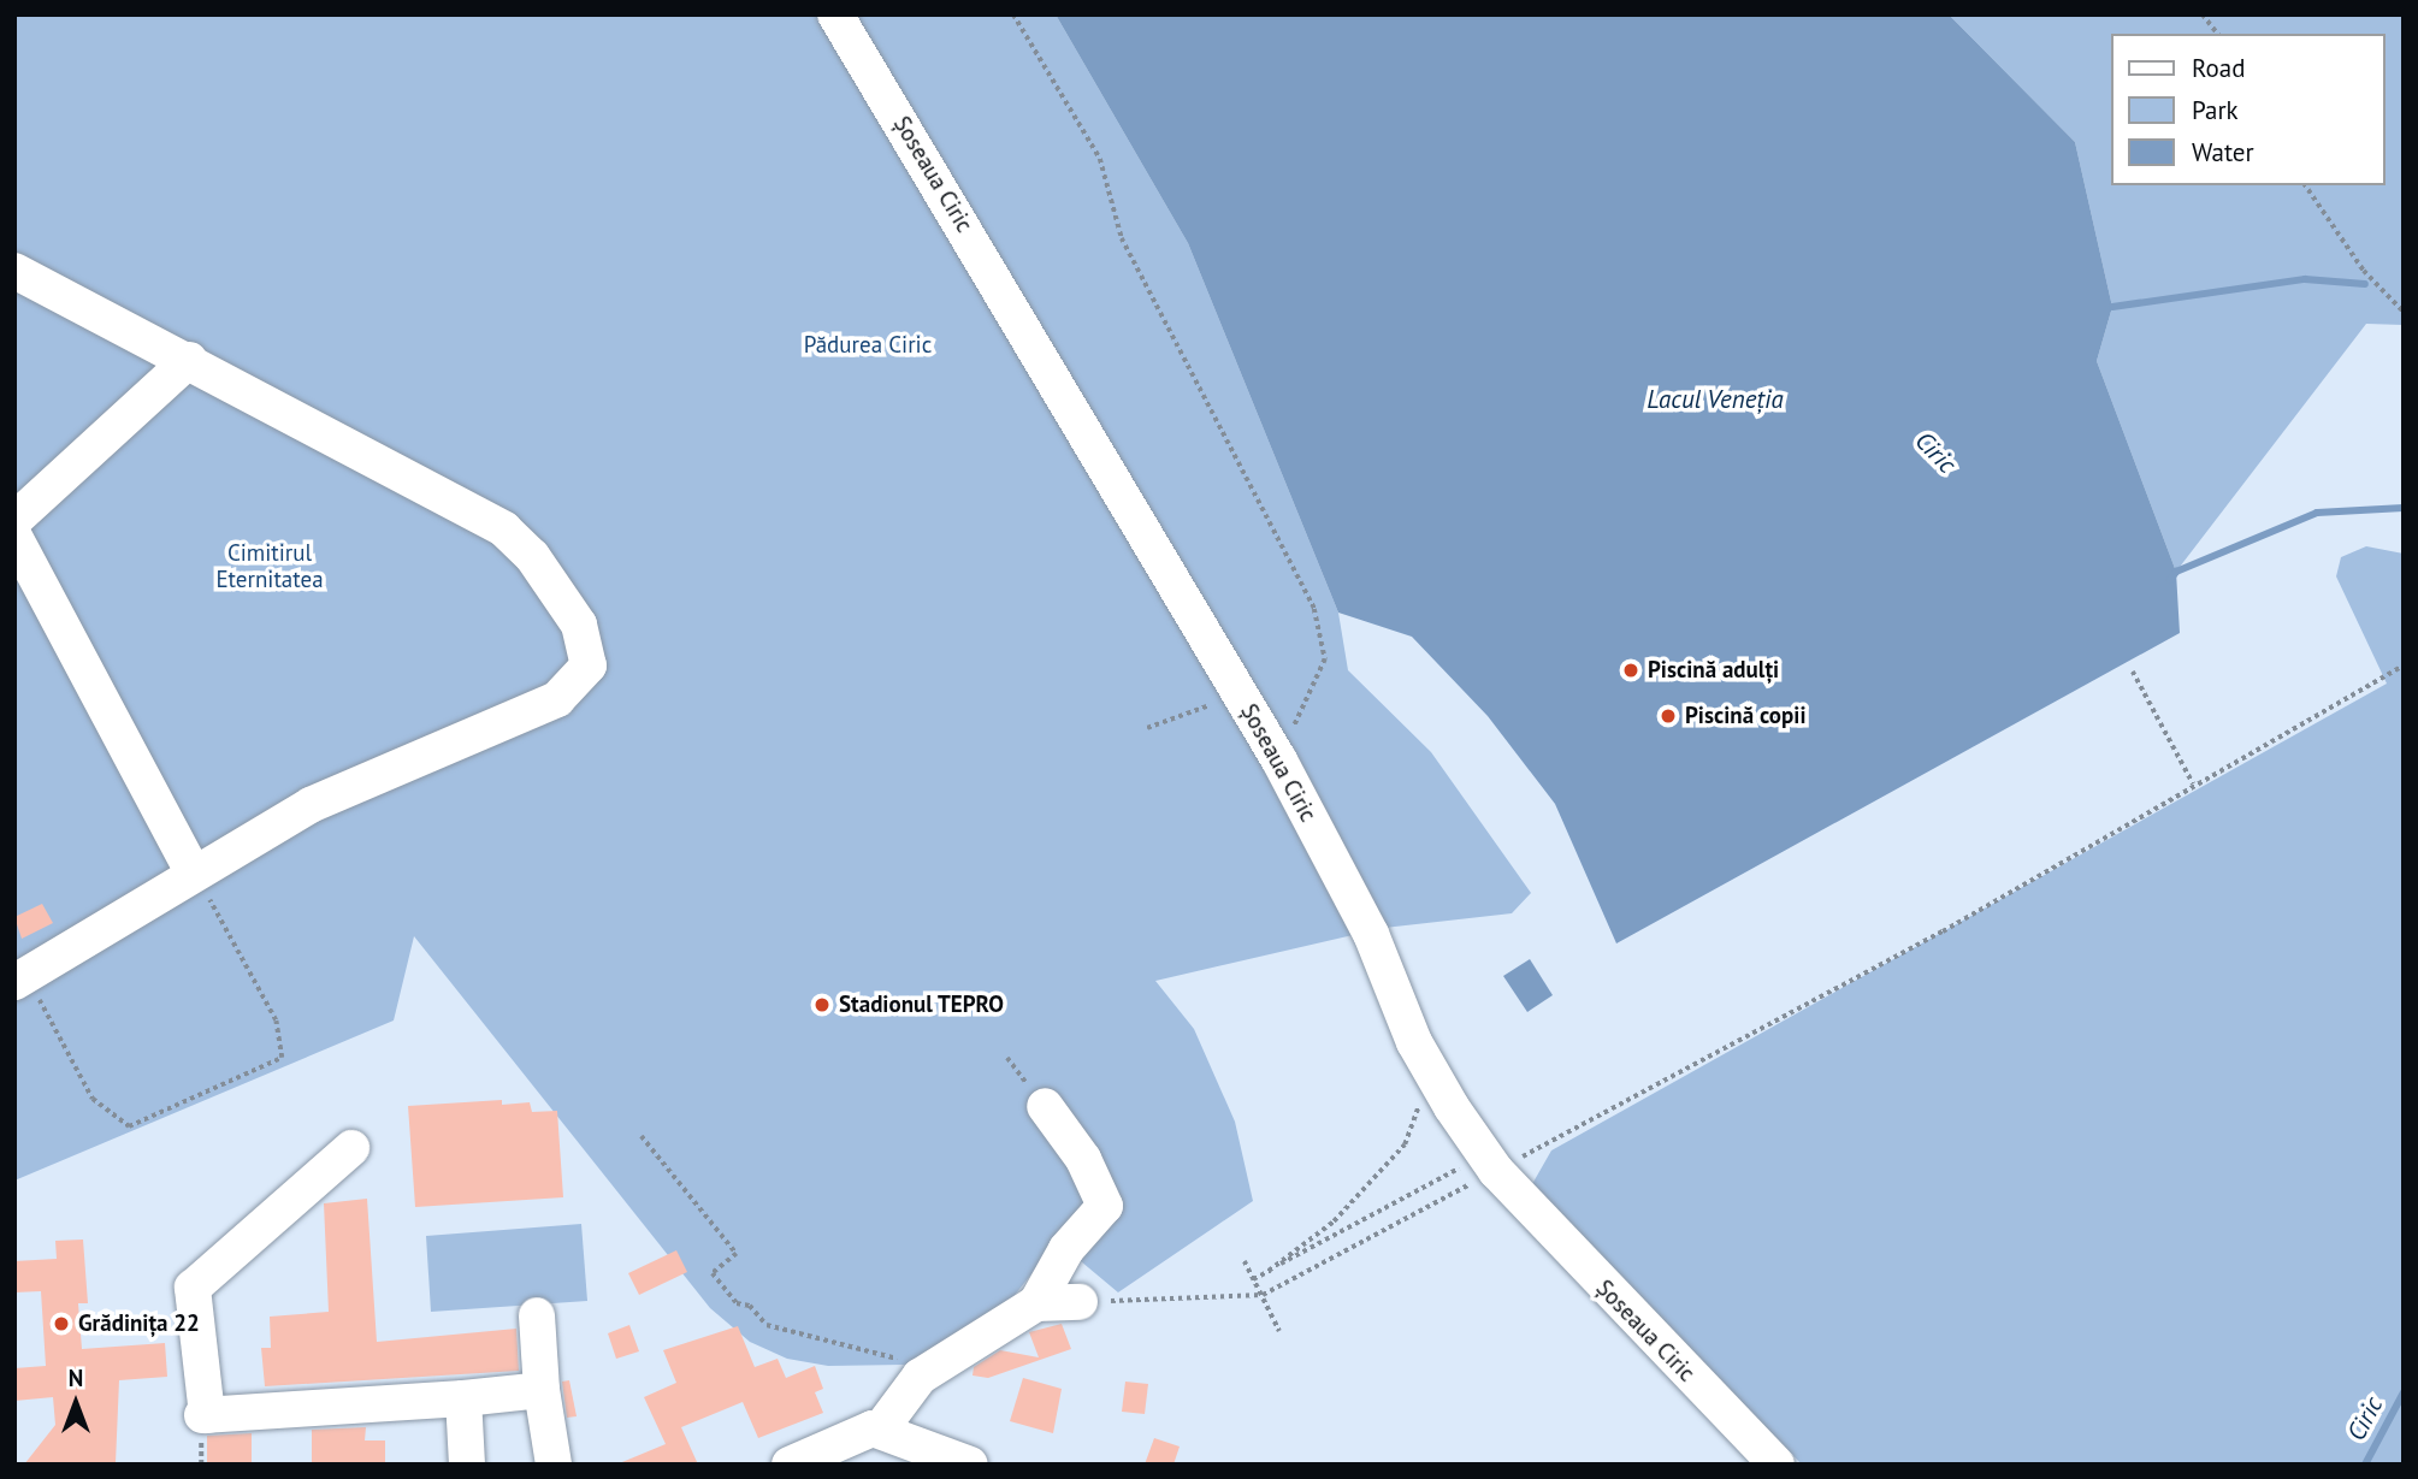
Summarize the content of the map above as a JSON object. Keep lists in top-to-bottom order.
{
  "streets": {
    "street": ["Șoseaua Ciric"]
  },
  "water": ["Lacul Veneția", "Ciric"],
  "parks": ["Pădurea Ciric", "Cimitirul Eternitatea"],
  "places": [
    "Piscină adulți",
    "Piscină copii",
    "Stadionul TEPRO",
    "Grădinița 22"
  ],
  "legend": ["Road", "Park", "Water"],
  "north": "top"
}
